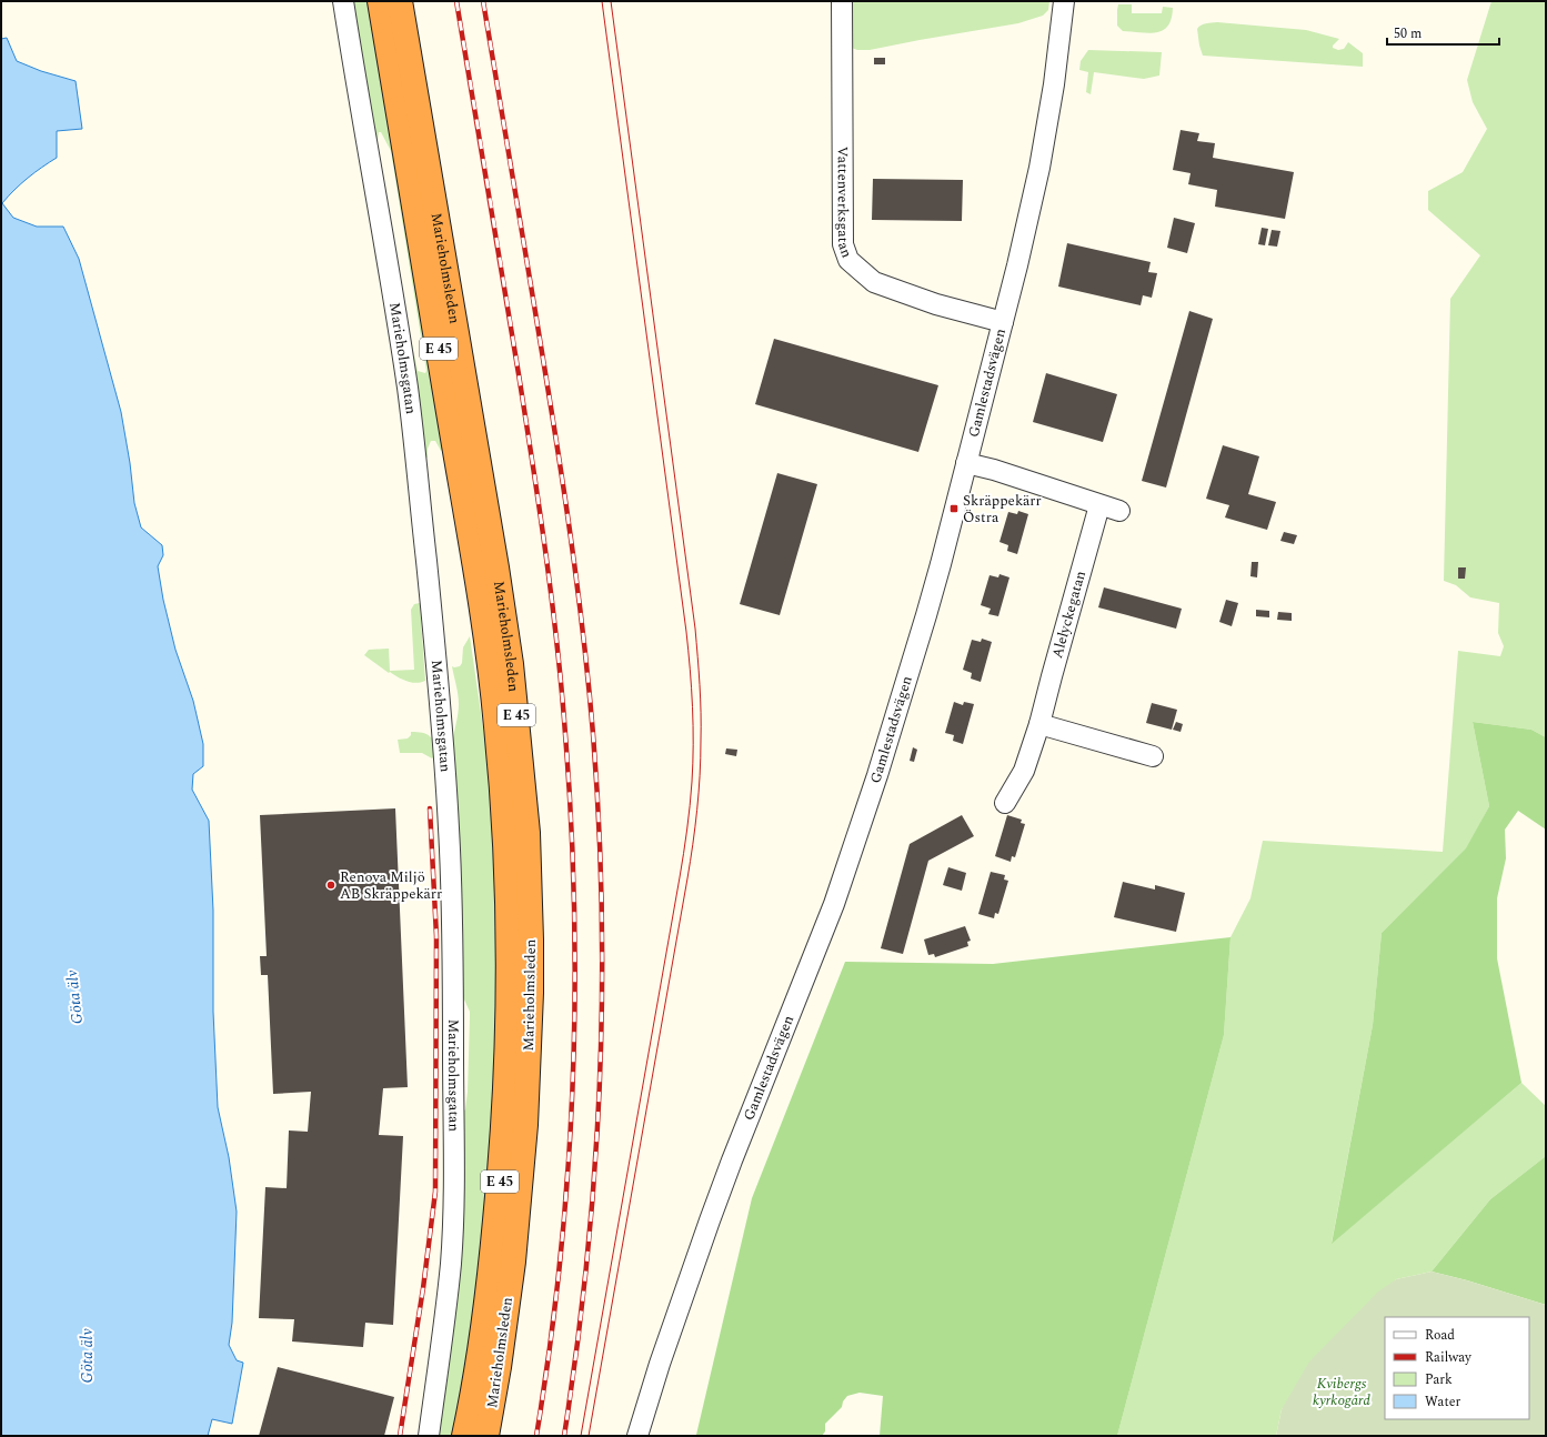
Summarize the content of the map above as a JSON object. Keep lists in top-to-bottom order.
{
  "streets": {
    "highway": ["Marieholmsleden", "E 45"],
    "street": [
      "Vattenverksgatan",
      "Marieholmsgatan",
      "Gamlestadsvägen",
      "Alelyckegatan"
    ]
  },
  "crossings": [
    ["Vattenverksgatan", "Gamlestadsvägen"]
  ],
  "water": ["Göta älv"],
  "parks": ["Kvibergs kyrkogård"],
  "places": {
    "transit": ["Skräppekärr Östra"],
    "other": ["Renova Miljö AB Skräppekärr"]
  },
  "legend": [
    "Road",
    "Railway",
    "Park",
    "Water"
  ],
  "scale_bar": "50 m"
}
